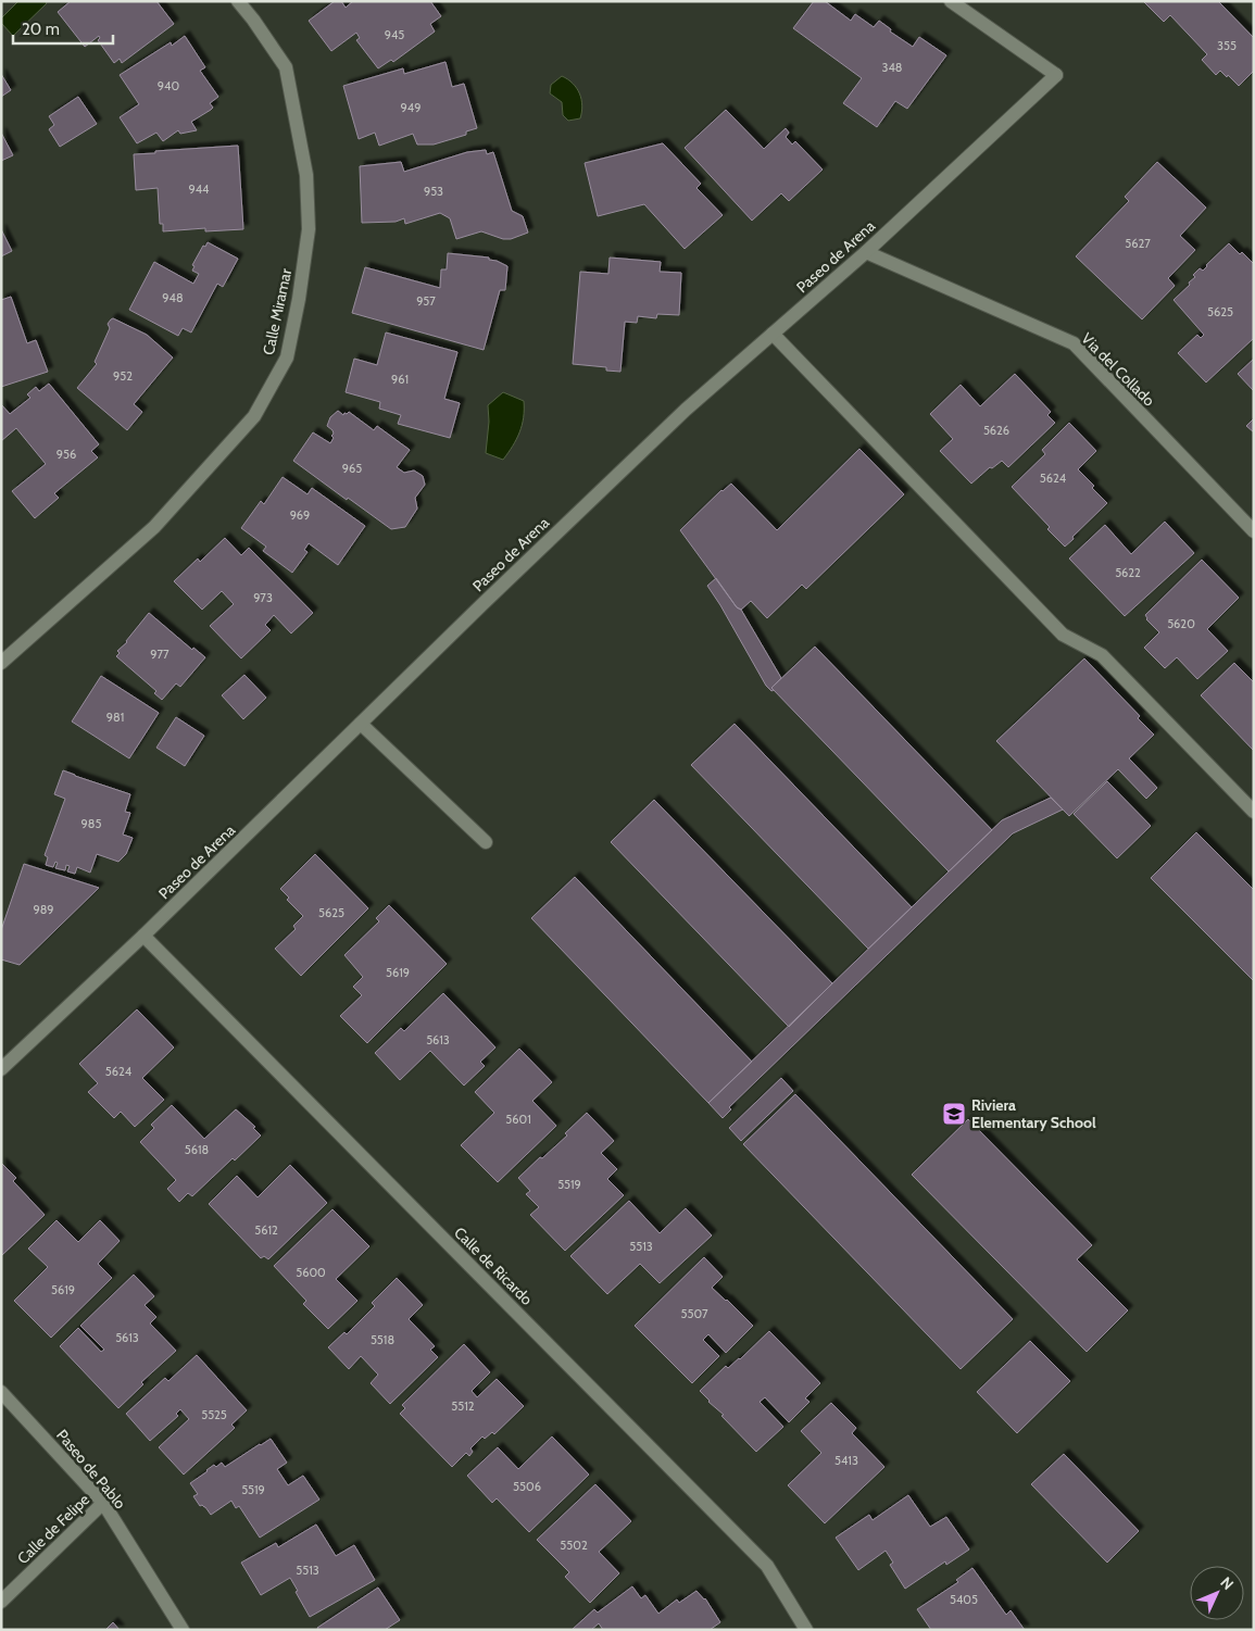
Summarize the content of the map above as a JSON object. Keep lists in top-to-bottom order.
{
  "streets": {
    "street": [
      "Paseo de Arena",
      "Calle Miramar",
      "Via del Collado",
      "Calle de Ricardo",
      "Paseo de Pablo",
      "Calle de Felipe"
    ]
  },
  "crossings": [
    ["Paseo de Arena", "Via del Collado"],
    ["Paseo de Arena", "Calle de Ricardo"],
    ["Paseo de Pablo", "Calle de Felipe"]
  ],
  "places": {
    "school or university": ["Riviera Elementary School"]
  },
  "house_numbers": [
    "945",
    "355",
    "348",
    "940",
    "949",
    "944",
    "953",
    "5627",
    "948",
    "957",
    "5625",
    "952",
    "961",
    "5626",
    "956",
    "965",
    "5624",
    "969",
    "5622",
    "973",
    "5620",
    "977",
    "981",
    "985",
    "989",
    "5625",
    "5619",
    "5613",
    "5624",
    "5601",
    "5618",
    "5519",
    "5612",
    "5513",
    "5600",
    "5619",
    "5507",
    "5613",
    "5518",
    "5512",
    "5525",
    "5413",
    "5506",
    "5519",
    "5502",
    "5513",
    "5405"
  ],
  "scale_bar": "20 m",
  "north": "top right"
}
